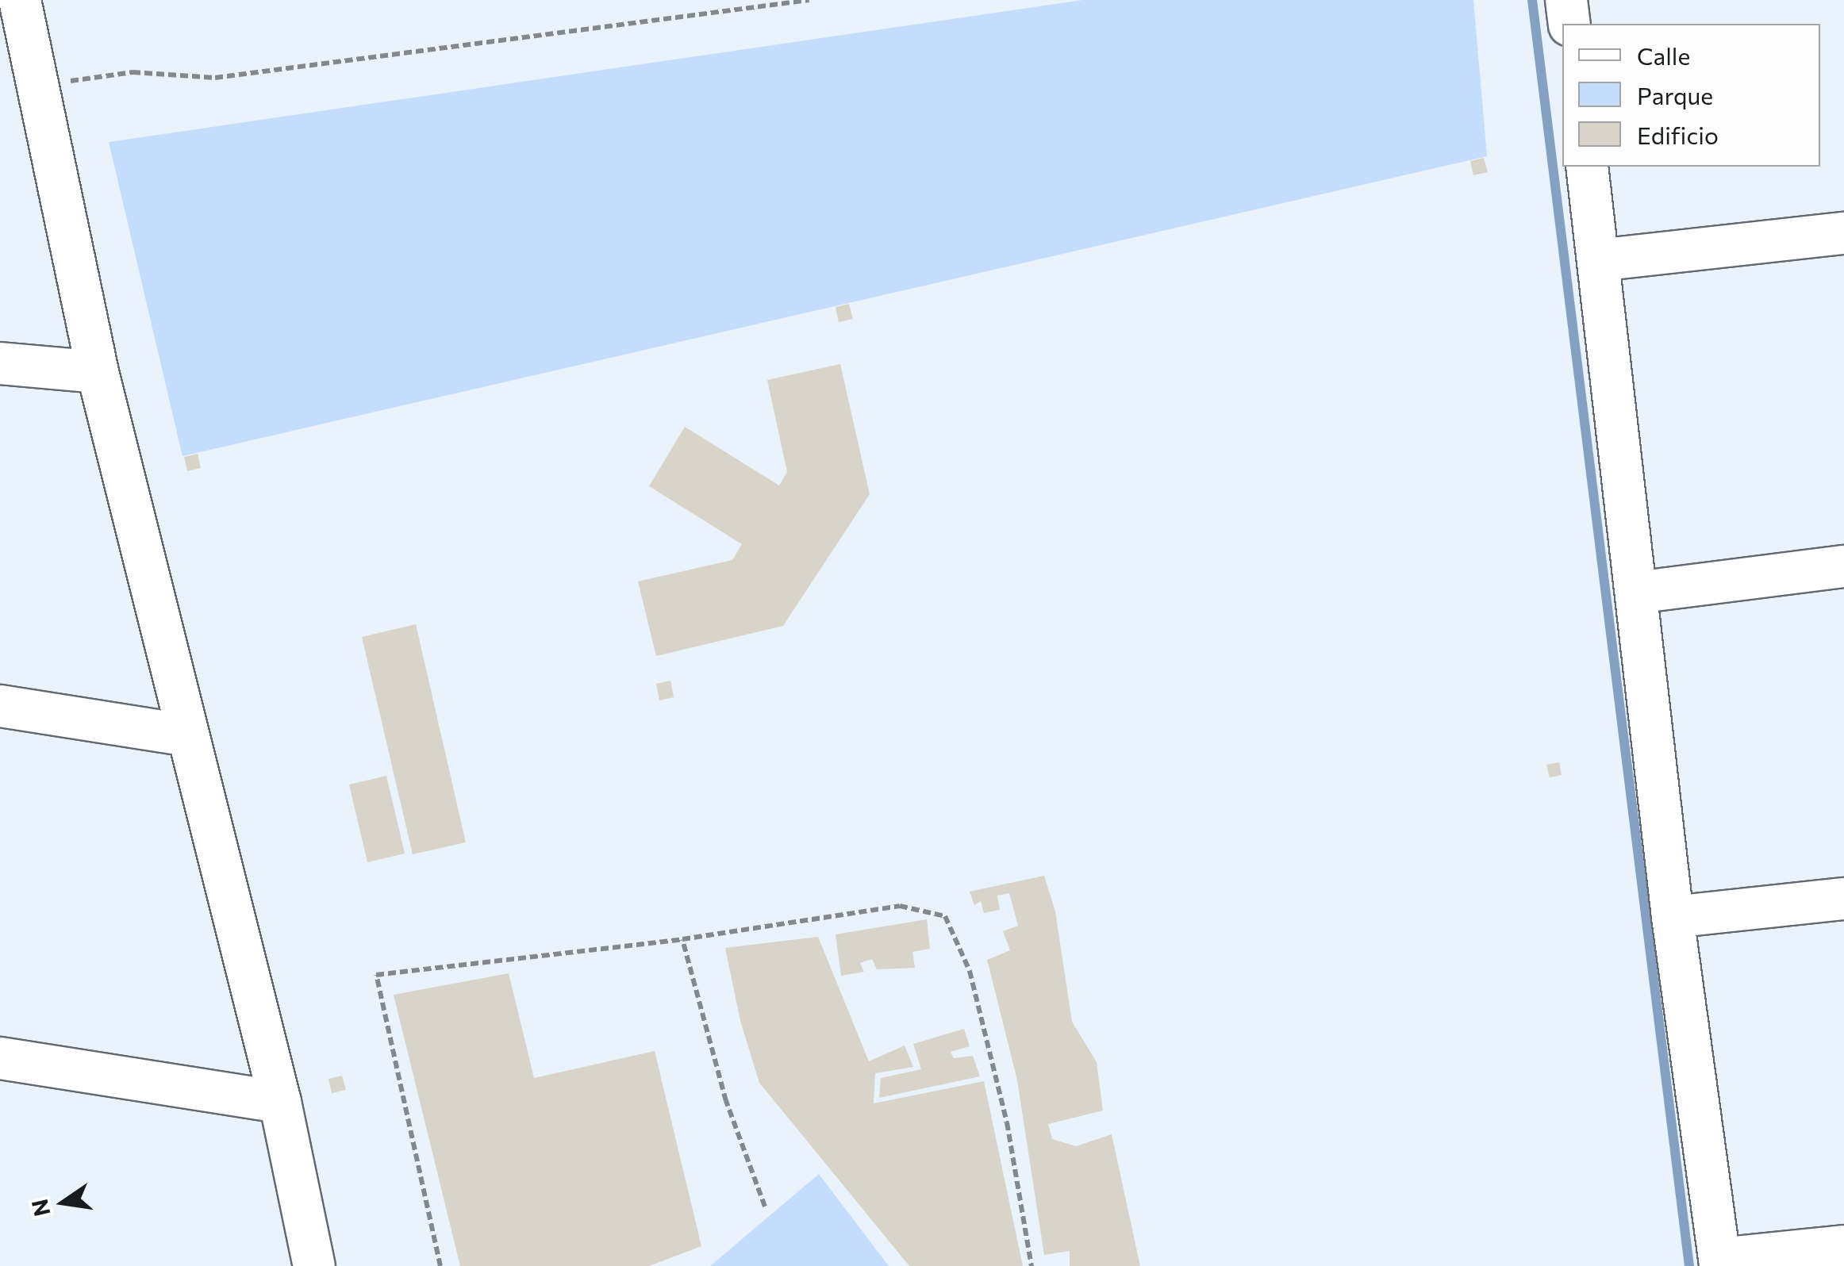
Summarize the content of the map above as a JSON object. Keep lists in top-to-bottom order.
{
  "legend": ["Calle", "Parque", "Edificio"],
  "north": "left"
}
